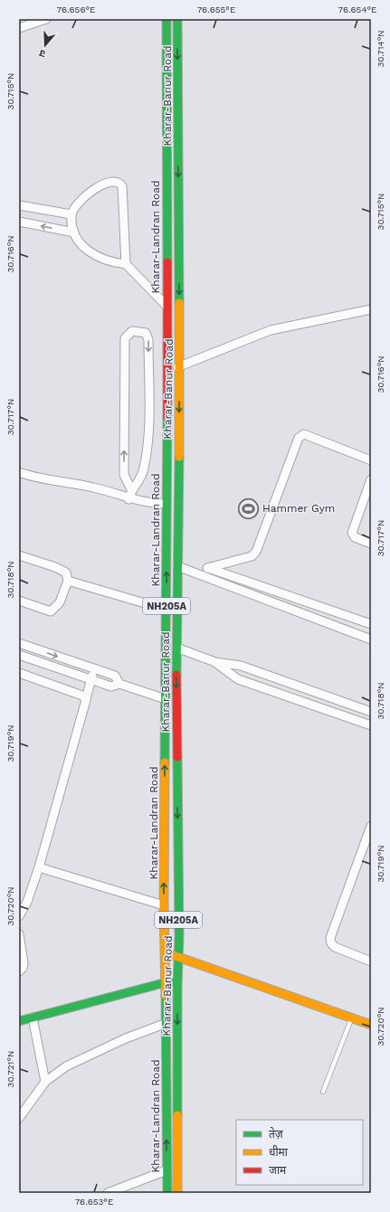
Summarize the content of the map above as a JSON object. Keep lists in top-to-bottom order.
{
  "streets": {
    "main road": ["Kharar-Banur Road", "Kharar-Landran Road", "NH205A"]
  },
  "one_way": ["Kharar-Banur Road", "Kharar-Landran Road"],
  "places": {
    "sports": ["Hammer Gym"]
  },
  "legend": ["तेज़", "धीमा", "जाम"],
  "north": "bottom",
  "coordinates": [
    "76.656°E",
    "76.655°E",
    "76.654°E",
    "30.714°N",
    "30.715°N",
    "30.716°N",
    "30.717°N",
    "30.718°N",
    "30.719°N",
    "30.720°N",
    "30.721°N",
    "76.653°E"
  ]
}
